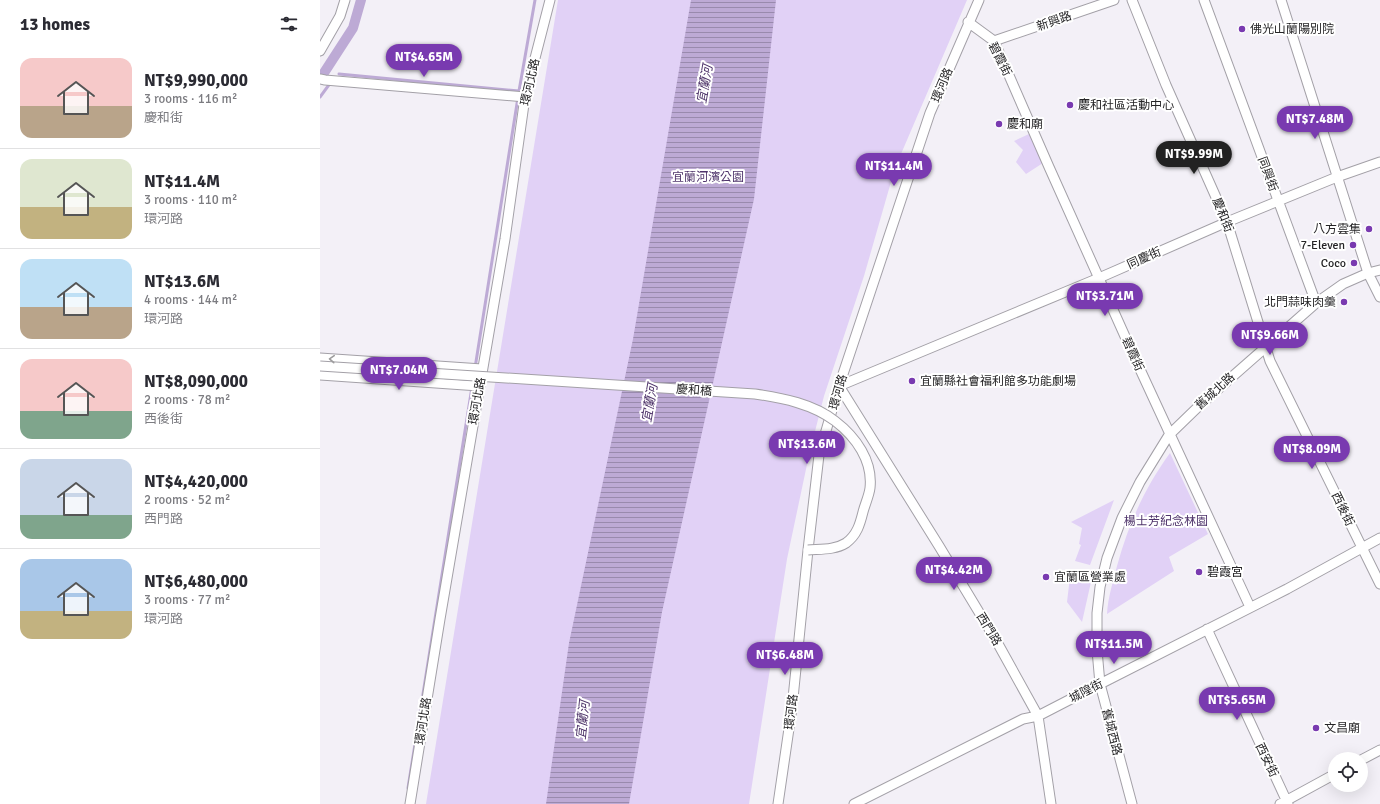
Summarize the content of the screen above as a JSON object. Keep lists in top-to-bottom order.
{
  "streets": {
    "street": [
      "新興路",
      "碧霞街",
      "環河北路",
      "環河路",
      "同興街",
      "慶和街",
      "同慶街",
      "慶和橋",
      "舊城北路",
      "西後街",
      "西門路",
      "城隍街",
      "舊城西路",
      "西安街"
    ]
  },
  "crossings": [
    ["新興路", "碧霞街"],
    ["碧霞街", "環河路"],
    ["碧霞街", "同慶街"],
    ["碧霞街", "舊城北路"],
    ["碧霞街", "城隍街"],
    ["碧霞街", "舊城西路"],
    ["環河路", "同慶街"],
    ["環河路", "慶和橋"],
    ["環河路", "西門路"],
    ["同興街", "同慶街"],
    ["同興街", "舊城北路"],
    ["慶和街", "同慶街"],
    ["慶和街", "舊城北路"],
    ["慶和街", "西後街"],
    ["同慶街", "西門路"],
    ["舊城北路", "西後街"],
    ["舊城北路", "舊城西路"],
    ["西後街", "城隍街"],
    ["西門路", "城隍街"],
    ["城隍街", "舊城西路"],
    ["城隍街", "西安街"]
  ],
  "water": ["宜蘭河"],
  "parks": ["宜蘭河濱公園", "楊士芳紀念林園"],
  "places": [
    "佛光山蘭陽別院",
    "慶和社區活動中心",
    "慶和廟",
    "八方雲集",
    "7-Eleven",
    "Coco",
    "北門蒜味肉羹",
    "宜蘭縣社會福利館多功能劇場",
    "碧霞宮",
    "宜蘭區營業處",
    "文昌廟"
  ],
  "page": {
    "heading": "13 homes",
    "price": [
      "NT$4.65M",
      "NT$7.48M",
      "NT$9.99M",
      "NT$11.4M",
      "NT$3.71M",
      "NT$9.66M",
      "NT$7.04M",
      "NT$13.6M",
      "NT$8.09M",
      "NT$4.42M",
      "NT$11.5M",
      "NT$6.48M",
      "NT$5.65M"
    ],
    "list": [
      {
        "name": "NT$9,990,000",
        "note": "3 rooms · 116 m² · 慶和街"
      },
      {
        "name": "NT$11.4M",
        "note": "3 rooms · 110 m² · 環河路"
      },
      {
        "name": "NT$13.6M",
        "note": "4 rooms · 144 m² · 環河路"
      },
      {
        "name": "NT$8,090,000",
        "note": "2 rooms · 78 m² · 西後街"
      },
      {
        "name": "NT$4,420,000",
        "note": "2 rooms · 52 m² · 西門路"
      },
      {
        "name": "NT$6,480,000",
        "note": "3 rooms · 77 m² · 環河路"
      }
    ]
  }
}
